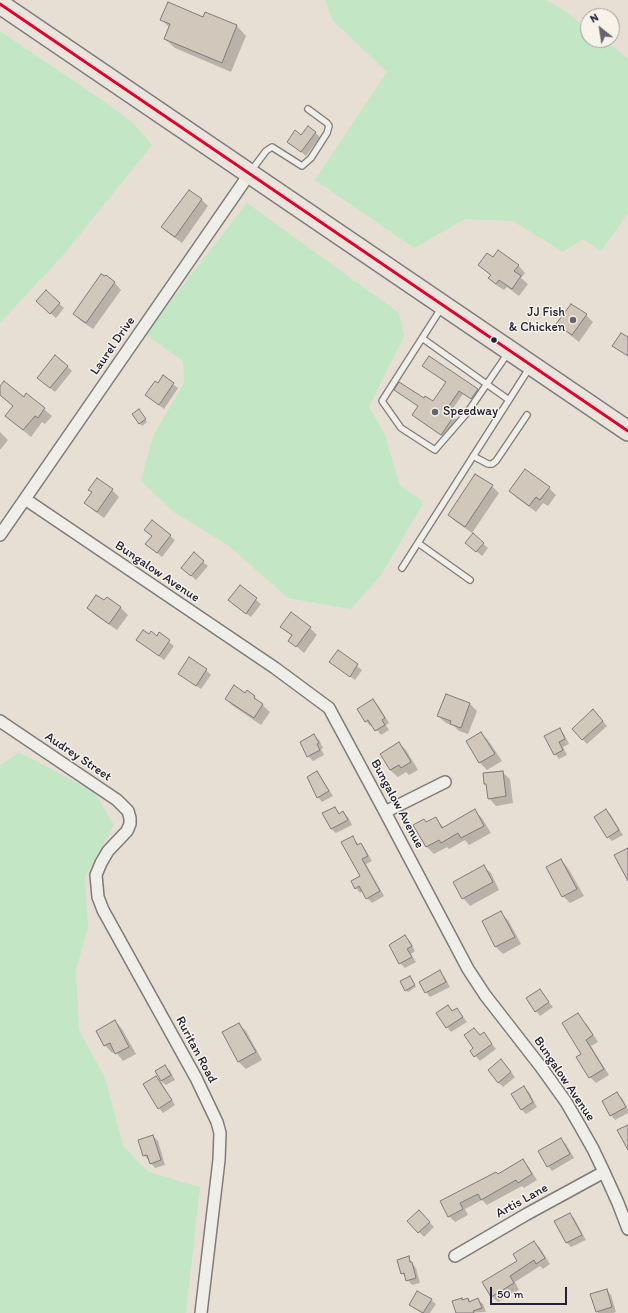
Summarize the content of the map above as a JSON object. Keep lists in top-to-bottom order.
{
  "streets": {
    "street": [
      "Laurel Drive",
      "Bungalow Avenue",
      "Audrey Street",
      "Ruritan Road",
      "Artis Lane"
    ]
  },
  "crossings": [
    ["Laurel Drive", "Bungalow Avenue"],
    ["Bungalow Avenue", "Artis Lane"],
    ["Audrey Street", "Ruritan Road"]
  ],
  "places": ["JJ Fish & Chicken", "Speedway"],
  "scale_bar": "50 m",
  "north": "top left"
}
